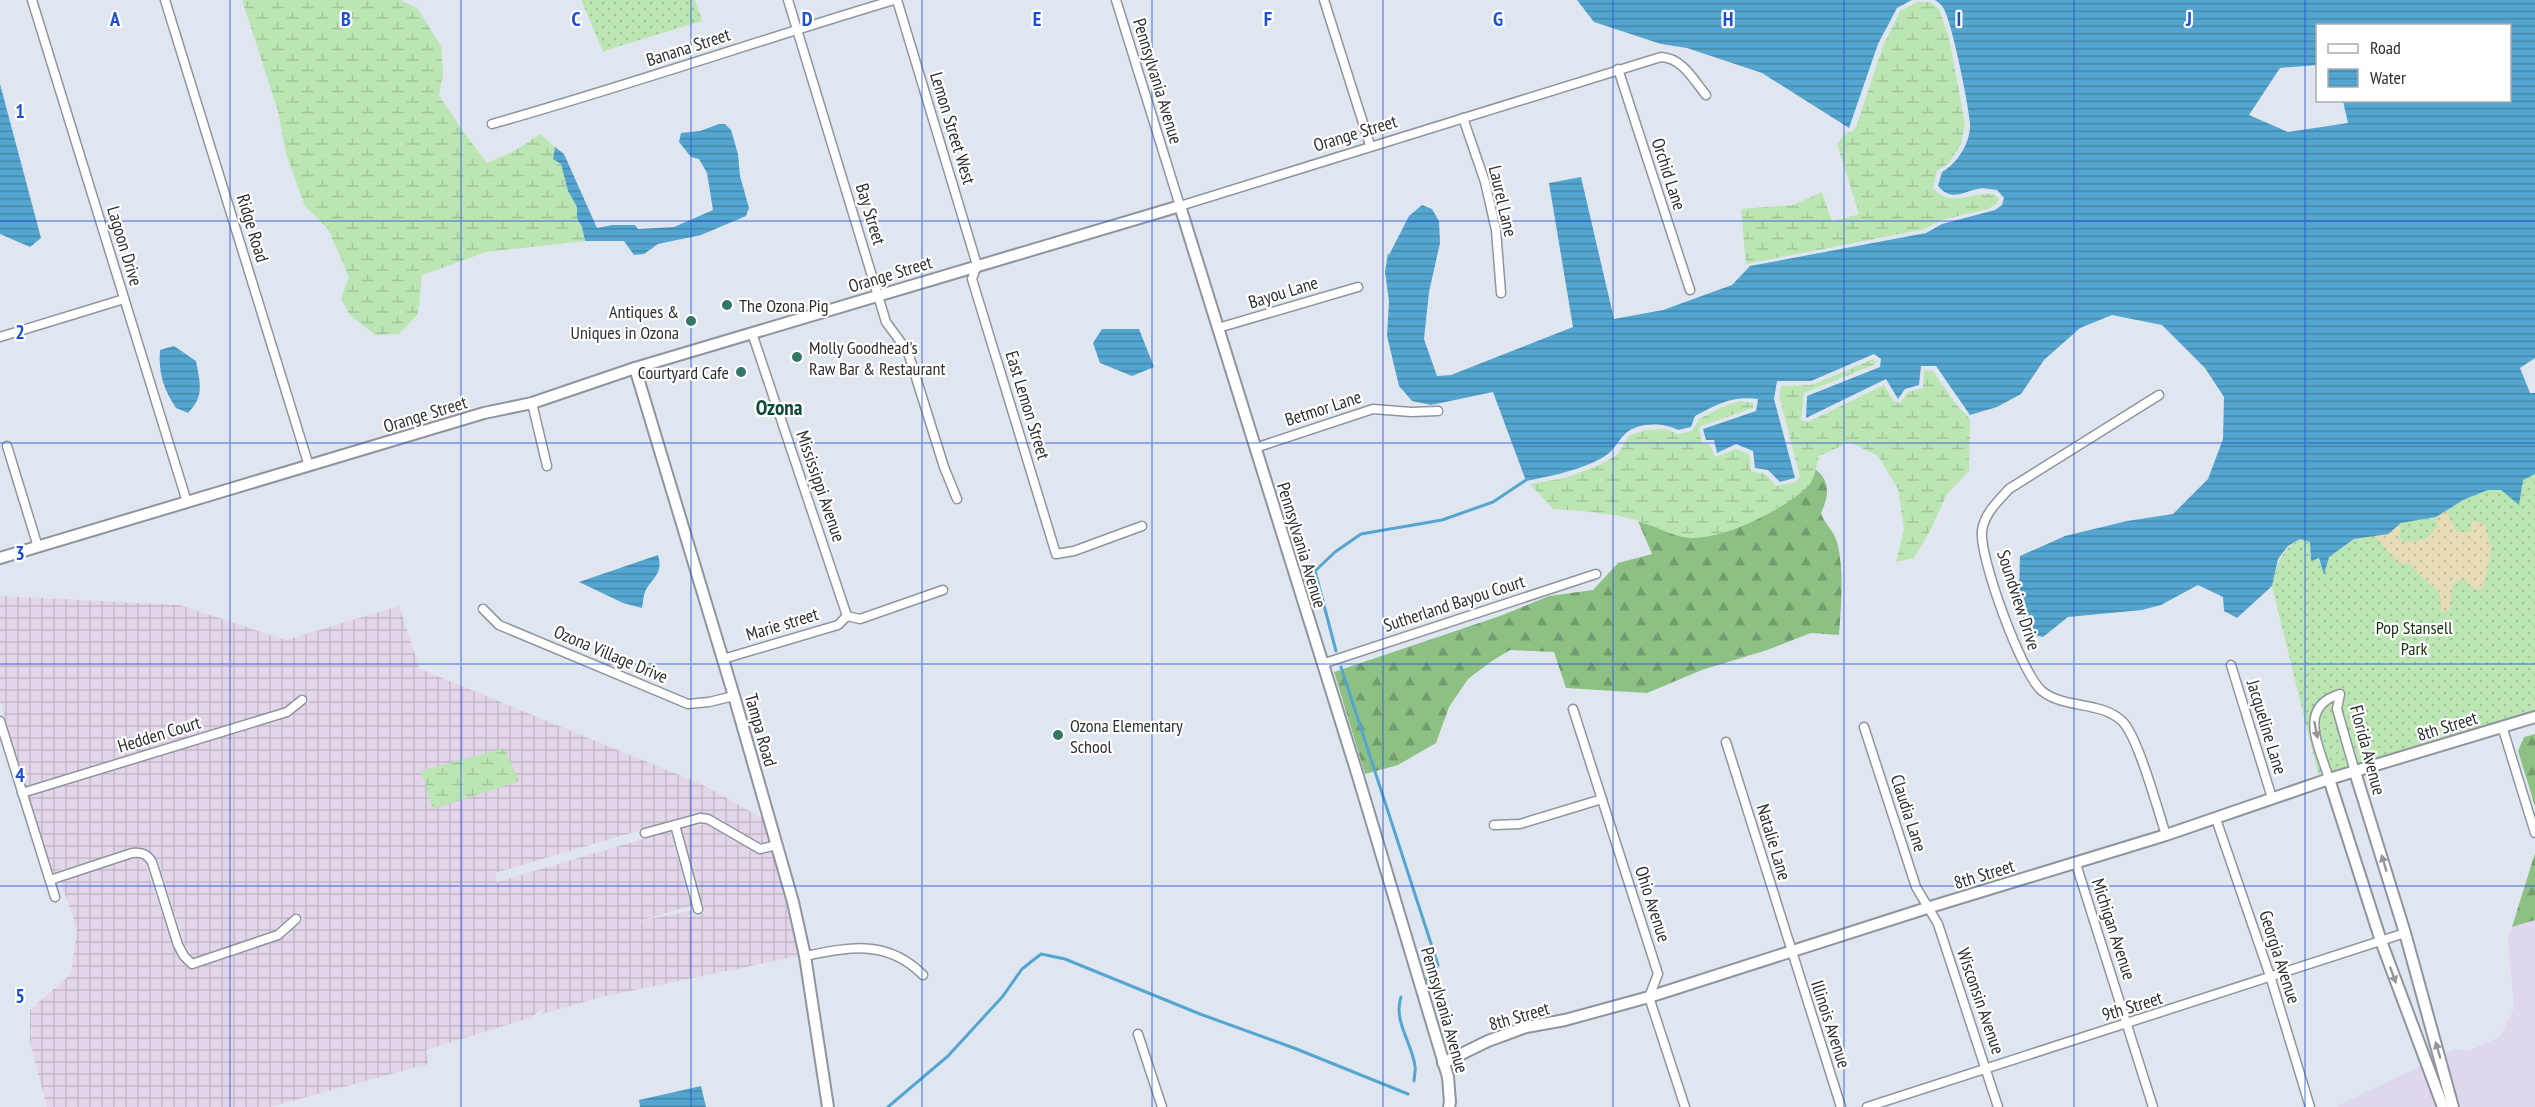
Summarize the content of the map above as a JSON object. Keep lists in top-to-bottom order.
{
  "streets": {
    "street": [
      "Banana Street",
      "Pennsylvania Avenue",
      "Lemon Street West",
      "Orange Street",
      "Orchid Lane",
      "Laurel Lane",
      "Bay Street",
      "Ridge Road",
      "Lagoon Drive",
      "Bayou Lane",
      "East Lemon Street",
      "Betmor Lane",
      "Mississippi Avenue",
      "Soundview Drive",
      "Sutherland Bayou Court",
      "Marie street",
      "Ozona Village Drive",
      "8th Street",
      "Jacqueline Lane",
      "Tampa Road",
      "Hedden Court",
      "Florida Avenue",
      "Claudia Lane",
      "Natalie Lane",
      "Ohio Avenue",
      "Michigan Avenue",
      "Georgia Avenue",
      "Wisconsin Avenue",
      "9th Street",
      "Illinois Avenue"
    ]
  },
  "crossings": [
    ["Banana Street", "Lemon Street West"],
    ["Banana Street", "Bay Street"],
    ["Pennsylvania Avenue", "Orange Street"],
    ["Pennsylvania Avenue", "Bayou Lane"],
    ["Pennsylvania Avenue", "Betmor Lane"],
    ["Pennsylvania Avenue", "Sutherland Bayou Court"],
    ["Pennsylvania Avenue", "8th Street"],
    ["Lemon Street West", "Orange Street"],
    ["Lemon Street West", "East Lemon Street"],
    ["Orange Street", "Orchid Lane"],
    ["Orange Street", "Laurel Lane"],
    ["Orange Street", "Bay Street"],
    ["Orange Street", "Ridge Road"],
    ["Orange Street", "Lagoon Drive"],
    ["Orange Street", "East Lemon Street"],
    ["Orange Street", "Mississippi Avenue"],
    ["Orange Street", "Tampa Road"],
    ["Mississippi Avenue", "Marie street"],
    ["Soundview Drive", "8th Street"],
    ["Marie street", "Tampa Road"],
    ["Ozona Village Drive", "Tampa Road"],
    ["8th Street", "Jacqueline Lane"],
    ["8th Street", "Florida Avenue"],
    ["8th Street", "Claudia Lane"],
    ["8th Street", "Natalie Lane"],
    ["8th Street", "Ohio Avenue"],
    ["8th Street", "Michigan Avenue"],
    ["8th Street", "Georgia Avenue"],
    ["8th Street", "Wisconsin Avenue"],
    ["8th Street", "Illinois Avenue"],
    ["Florida Avenue", "9th Street"],
    ["Claudia Lane", "Wisconsin Avenue"],
    ["Natalie Lane", "Illinois Avenue"],
    ["Michigan Avenue", "9th Street"],
    ["Georgia Avenue", "9th Street"],
    ["Wisconsin Avenue", "9th Street"]
  ],
  "districts": ["Ozona"],
  "parks": ["Pop Stansell Park"],
  "places": [
    "The Ozona Pig",
    "Antiques & Uniques in Ozona",
    "Molly Goodhead's Raw Bar & Restaurant",
    "Courtyard Cafe",
    "Ozona Elementary School"
  ],
  "legend": ["Road", "Water"],
  "grid": {
    "columns": [
      "A",
      "B",
      "C",
      "D",
      "E",
      "F",
      "G",
      "H",
      "I",
      "J"
    ],
    "rows": [
      "1",
      "2",
      "3",
      "4",
      "5"
    ]
  }
}
